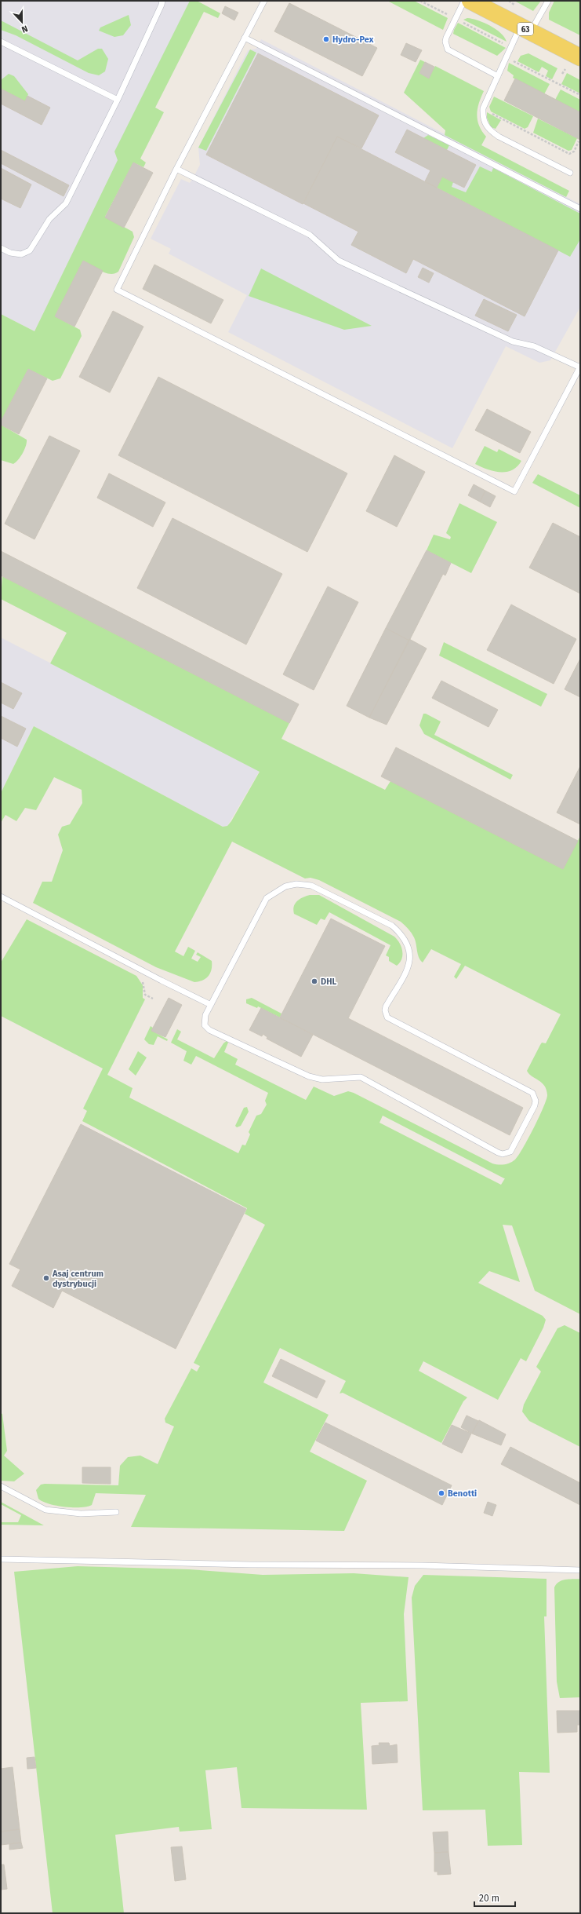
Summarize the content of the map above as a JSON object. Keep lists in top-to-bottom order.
{
  "streets": {
    "main road": ["63"]
  },
  "places": [
    "Hydro-Pex",
    "DHL",
    "Asaj centrum dystrybucji",
    "Benotti"
  ],
  "scale_bar": "20 m",
  "north": "bottom"
}
